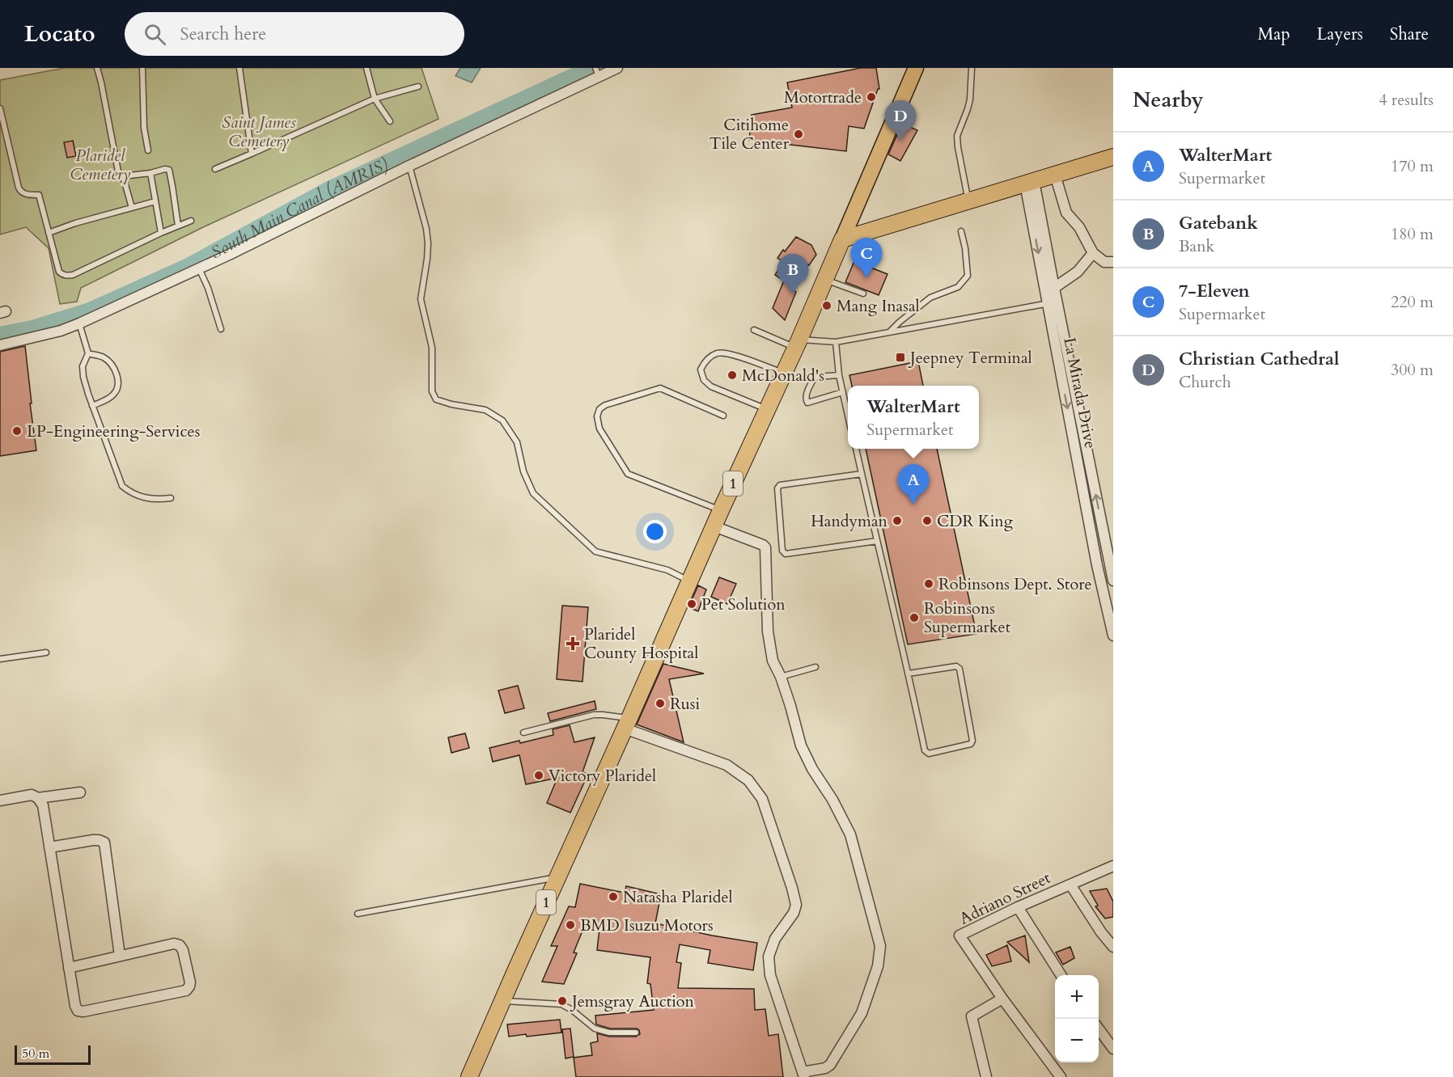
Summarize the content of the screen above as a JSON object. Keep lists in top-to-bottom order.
{
  "streets": {
    "highway": ["1"],
    "street": ["La Mirada Drive", "Adriano Street"]
  },
  "water": ["South Main Canal (AMRIS)"],
  "parks": ["Saint James Cemetery", "Plaridel Cemetery"],
  "places": {
    "other": [
      "Motortrade",
      "Citihome Tile Center",
      "Mang Inasal",
      "McDonald's",
      "LP-Engineering-Services",
      "Handyman",
      "CDR King",
      "Robinsons Dept. Store",
      "Pet Solution",
      "Robinsons Supermarket",
      "Rusi",
      "Victory Plaridel",
      "Natasha Plaridel",
      "BMD Isuzu Motors",
      "Jemsgray Auction"
    ],
    "transit": ["Jeepney Terminal"],
    "health": ["Plaridel County Hospital"]
  },
  "scale_bar": "50 m",
  "page": {
    "header": "Locato",
    "search": "Search here",
    "nav": ["Map", "Layers", "Share"],
    "heading": ["Nearby", "4 results"],
    "pins": [
      "D",
      "C",
      "B",
      "A"
    ],
    "list": [
      {
        "mark": "A",
        "name": "WalterMart",
        "note": "Supermarket",
        "value": "170 m"
      },
      {
        "mark": "B",
        "name": "Gatebank",
        "note": "Bank",
        "value": "180 m"
      },
      {
        "mark": "C",
        "name": "7-Eleven",
        "note": "Supermarket",
        "value": "220 m"
      },
      {
        "mark": "D",
        "name": "Christian Cathedral",
        "note": "Church",
        "value": "300 m"
      }
    ],
    "popup": ["WalterMart", "Supermarket"],
    "map_buttons": ["+", "−"],
    "scale": "50 m"
  }
}
